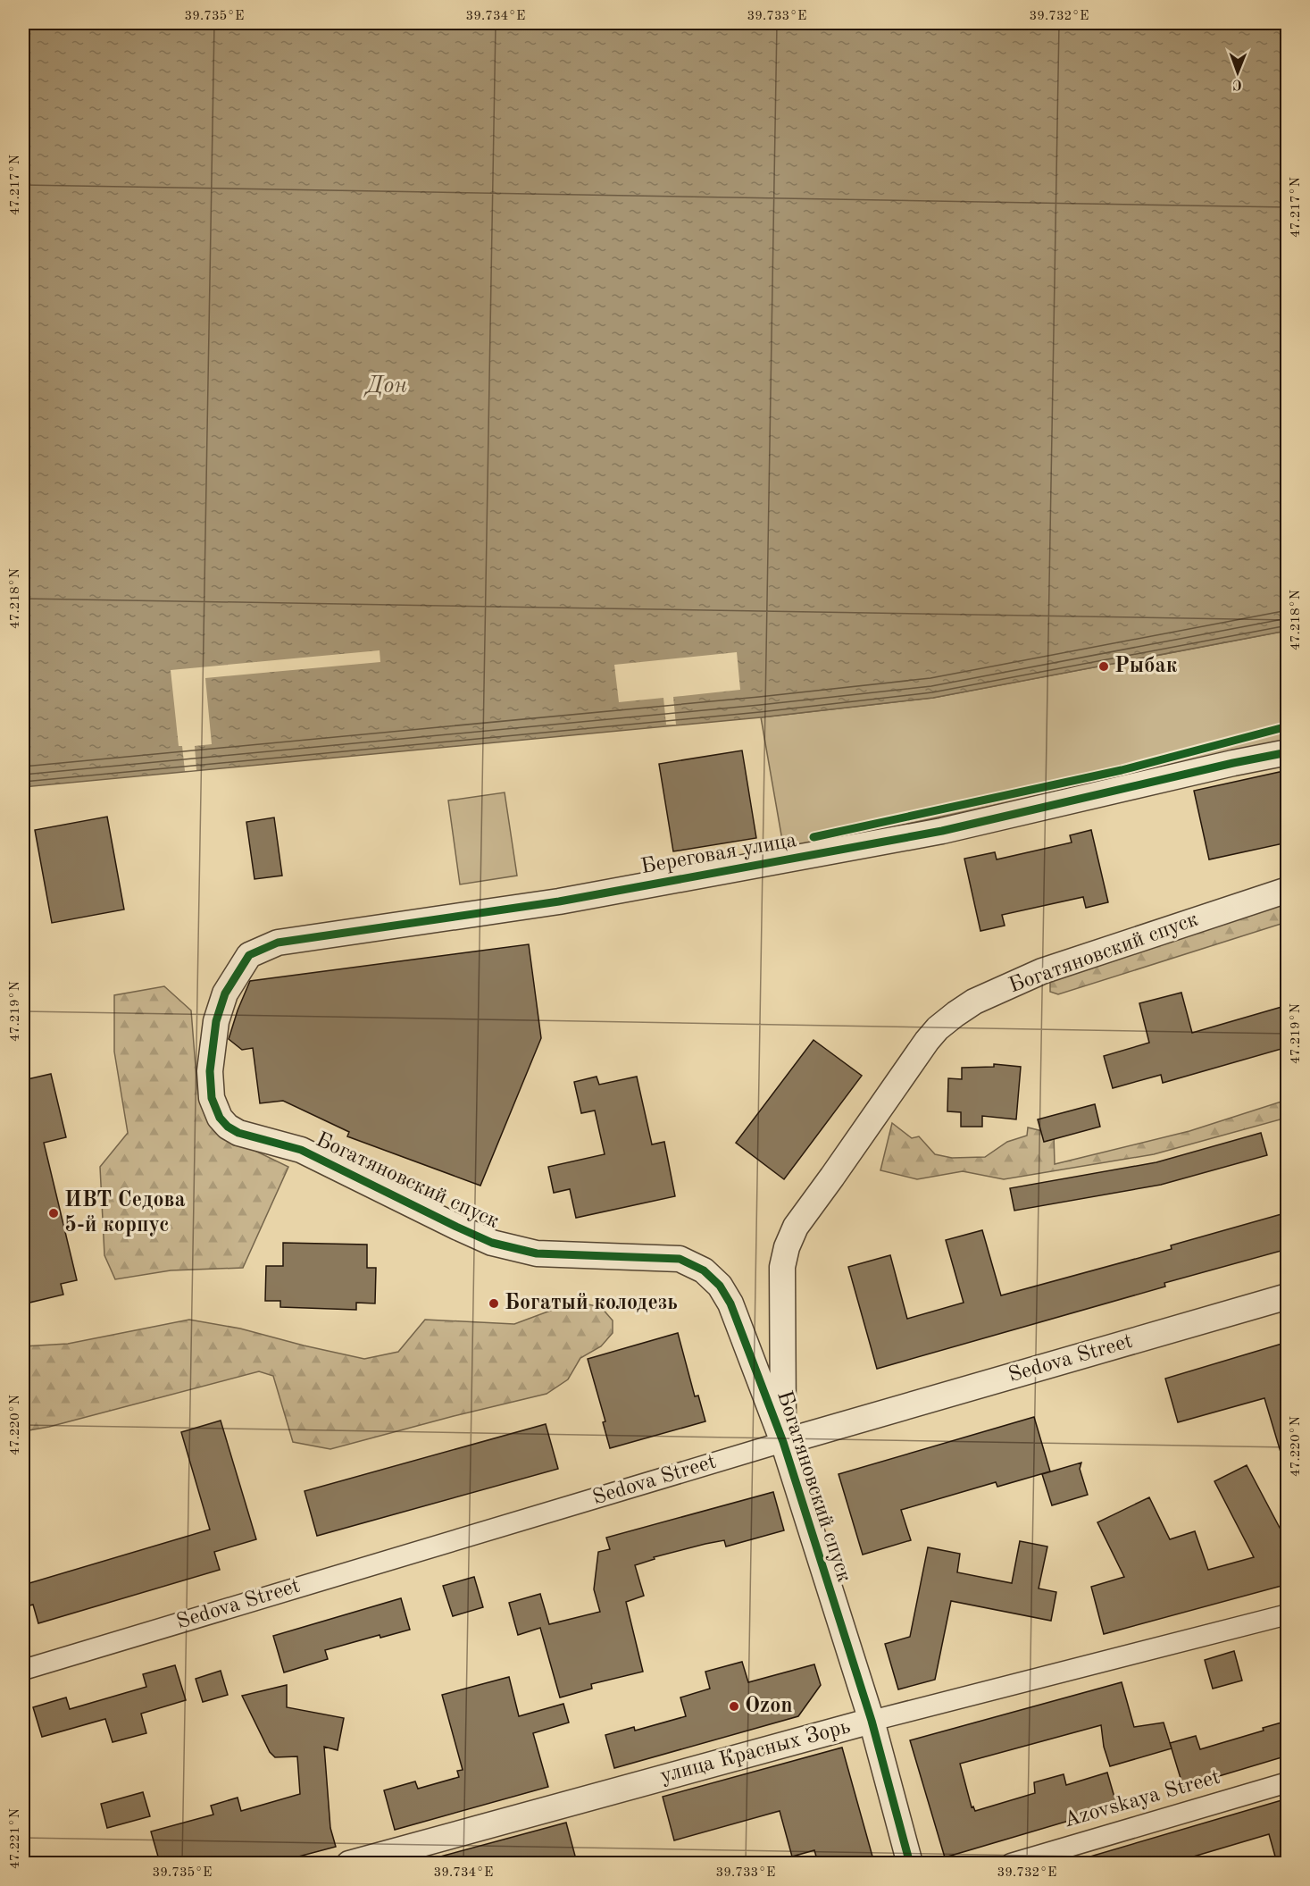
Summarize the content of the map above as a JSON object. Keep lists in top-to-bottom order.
{
  "streets": {
    "street": [
      "Береговая улица",
      "Богатяновский спуск",
      "Sedova Street",
      "улица Красных Зорь",
      "Azovskaya Street"
    ]
  },
  "crossings": [
    ["Береговая улица", "Богатяновский спуск"],
    ["Богатяновский спуск", "Sedova Street"],
    ["Богатяновский спуск", "улица Красных Зорь"]
  ],
  "water": ["Дон"],
  "places": [
    "Рыбак",
    "ИВТ Седова 5-й корпус",
    "Богатый колодезь",
    "Ozon"
  ],
  "north": "bottom",
  "coordinates": [
    "39.735°E",
    "39.734°E",
    "39.733°E",
    "39.732°E",
    "47.217°N",
    "47.218°N",
    "47.219°N",
    "47.220°N",
    "47.221°N"
  ]
}
